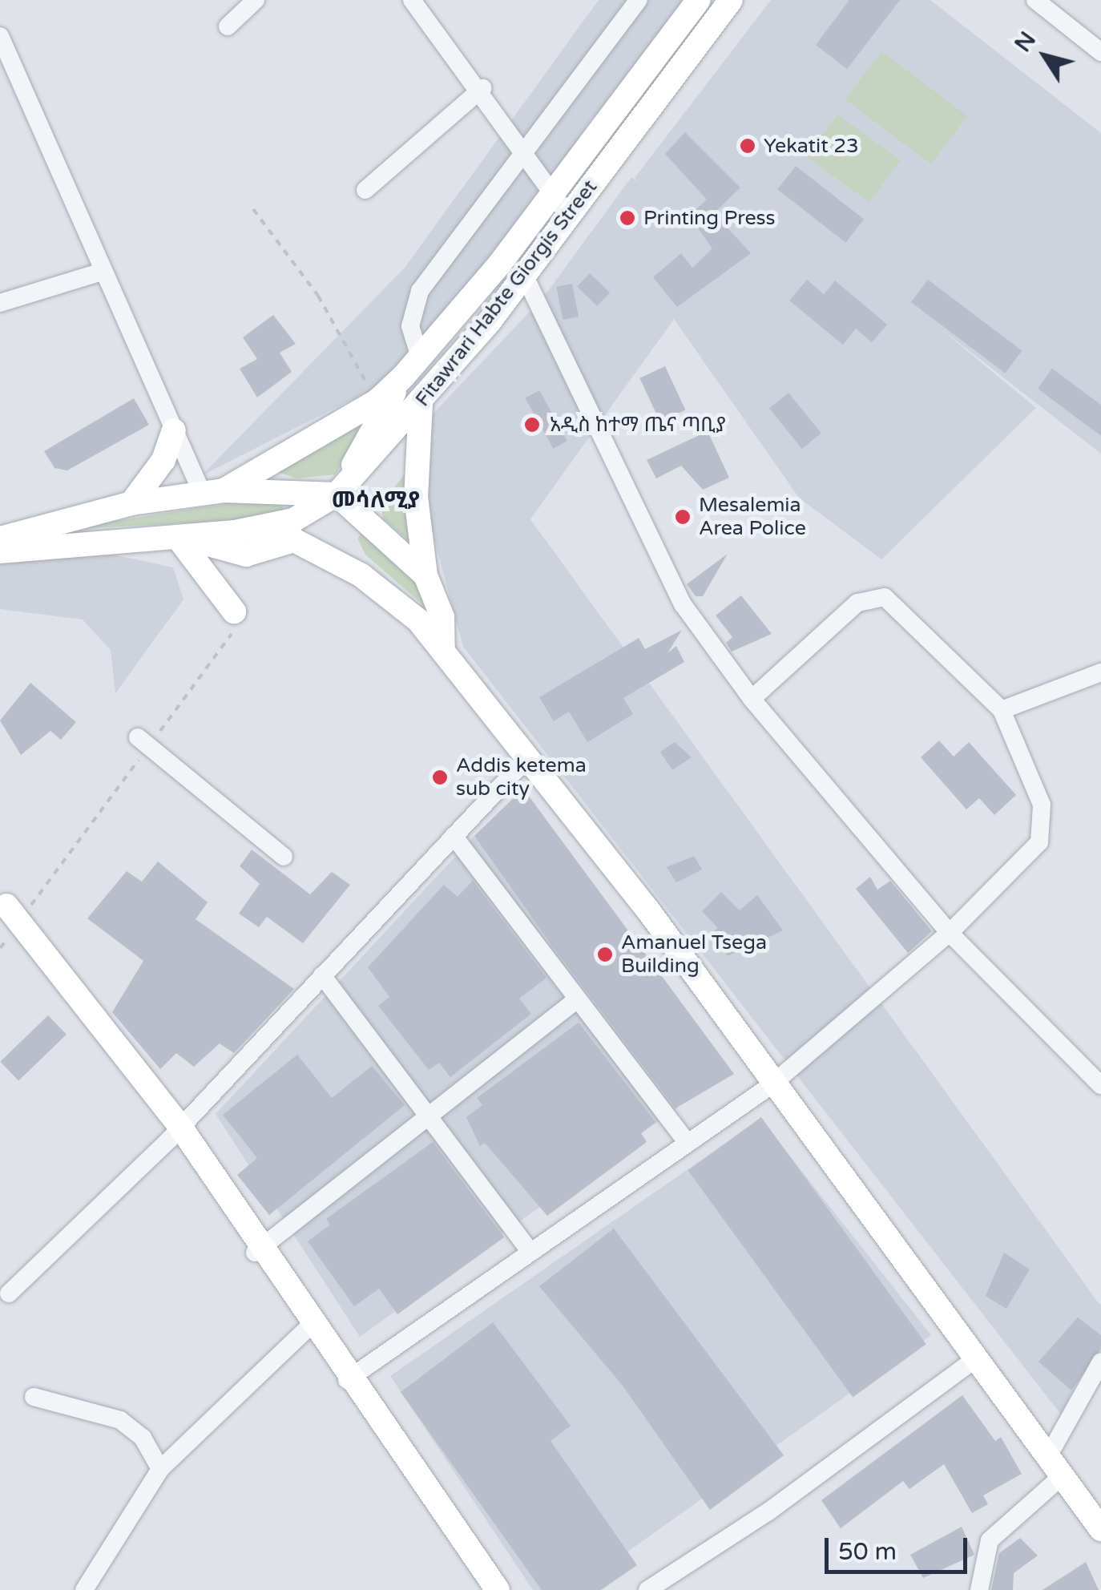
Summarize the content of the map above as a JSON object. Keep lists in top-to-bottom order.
{
  "streets": {
    "main road": ["Fitawrari Habte Giorgis Street"]
  },
  "districts": ["መሳለሚያ"],
  "places": [
    "Yekatit 23",
    "Printing Press",
    "አዲስ ከተማ ጤና ጣቢያ",
    "Mesalemia Area Police",
    "Addis ketema sub city",
    "Amanuel Tsega Building"
  ],
  "scale_bar": "50 m",
  "north": "top left"
}
